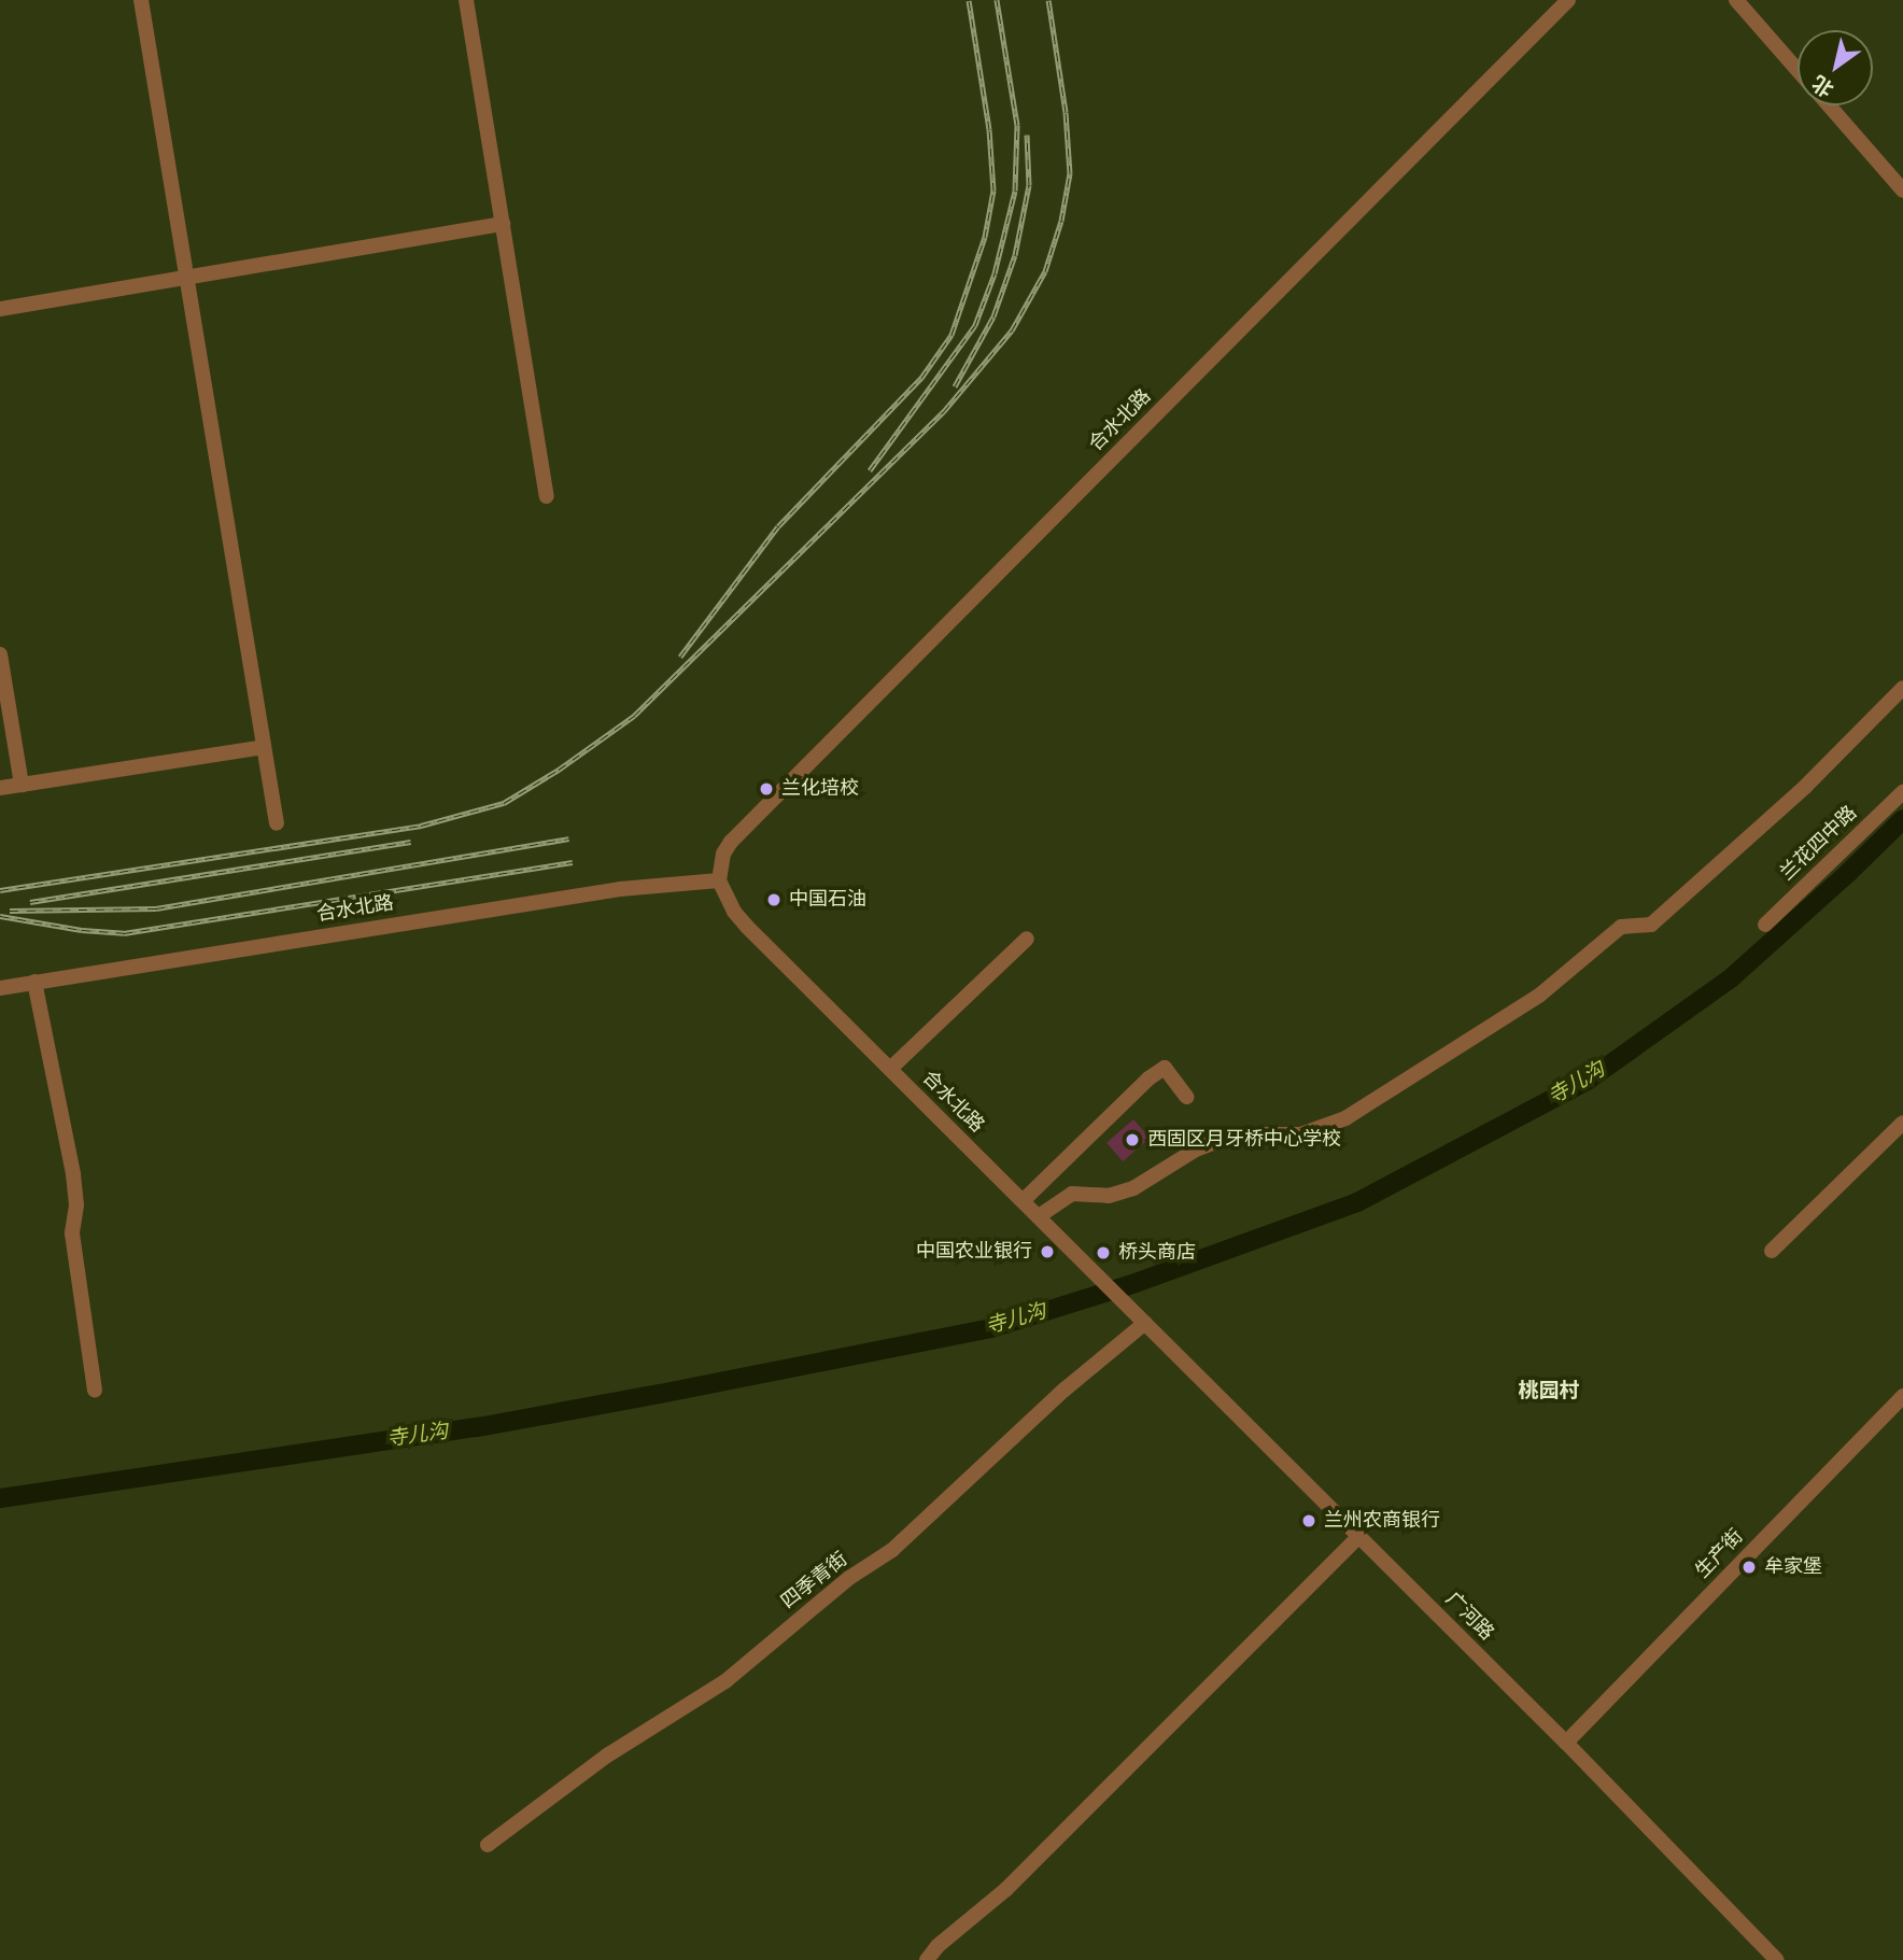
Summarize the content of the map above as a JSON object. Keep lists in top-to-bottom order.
{
  "streets": {
    "street": [
      "合水北路",
      "兰花四中路",
      "生产街",
      "四季青街",
      "广河路"
    ]
  },
  "crossings": [
    ["合水北路", "广河路"],
    ["生产街", "广河路"],
    ["四季青街", "广河路"]
  ],
  "districts": ["桃园村"],
  "water": ["寺儿沟"],
  "places": [
    "兰化培校",
    "中国石油",
    "西固区月牙桥中心学校",
    "中国农业银行",
    "桥头商店",
    "兰州农商银行",
    "牟家堡"
  ],
  "north": "bottom left"
}
